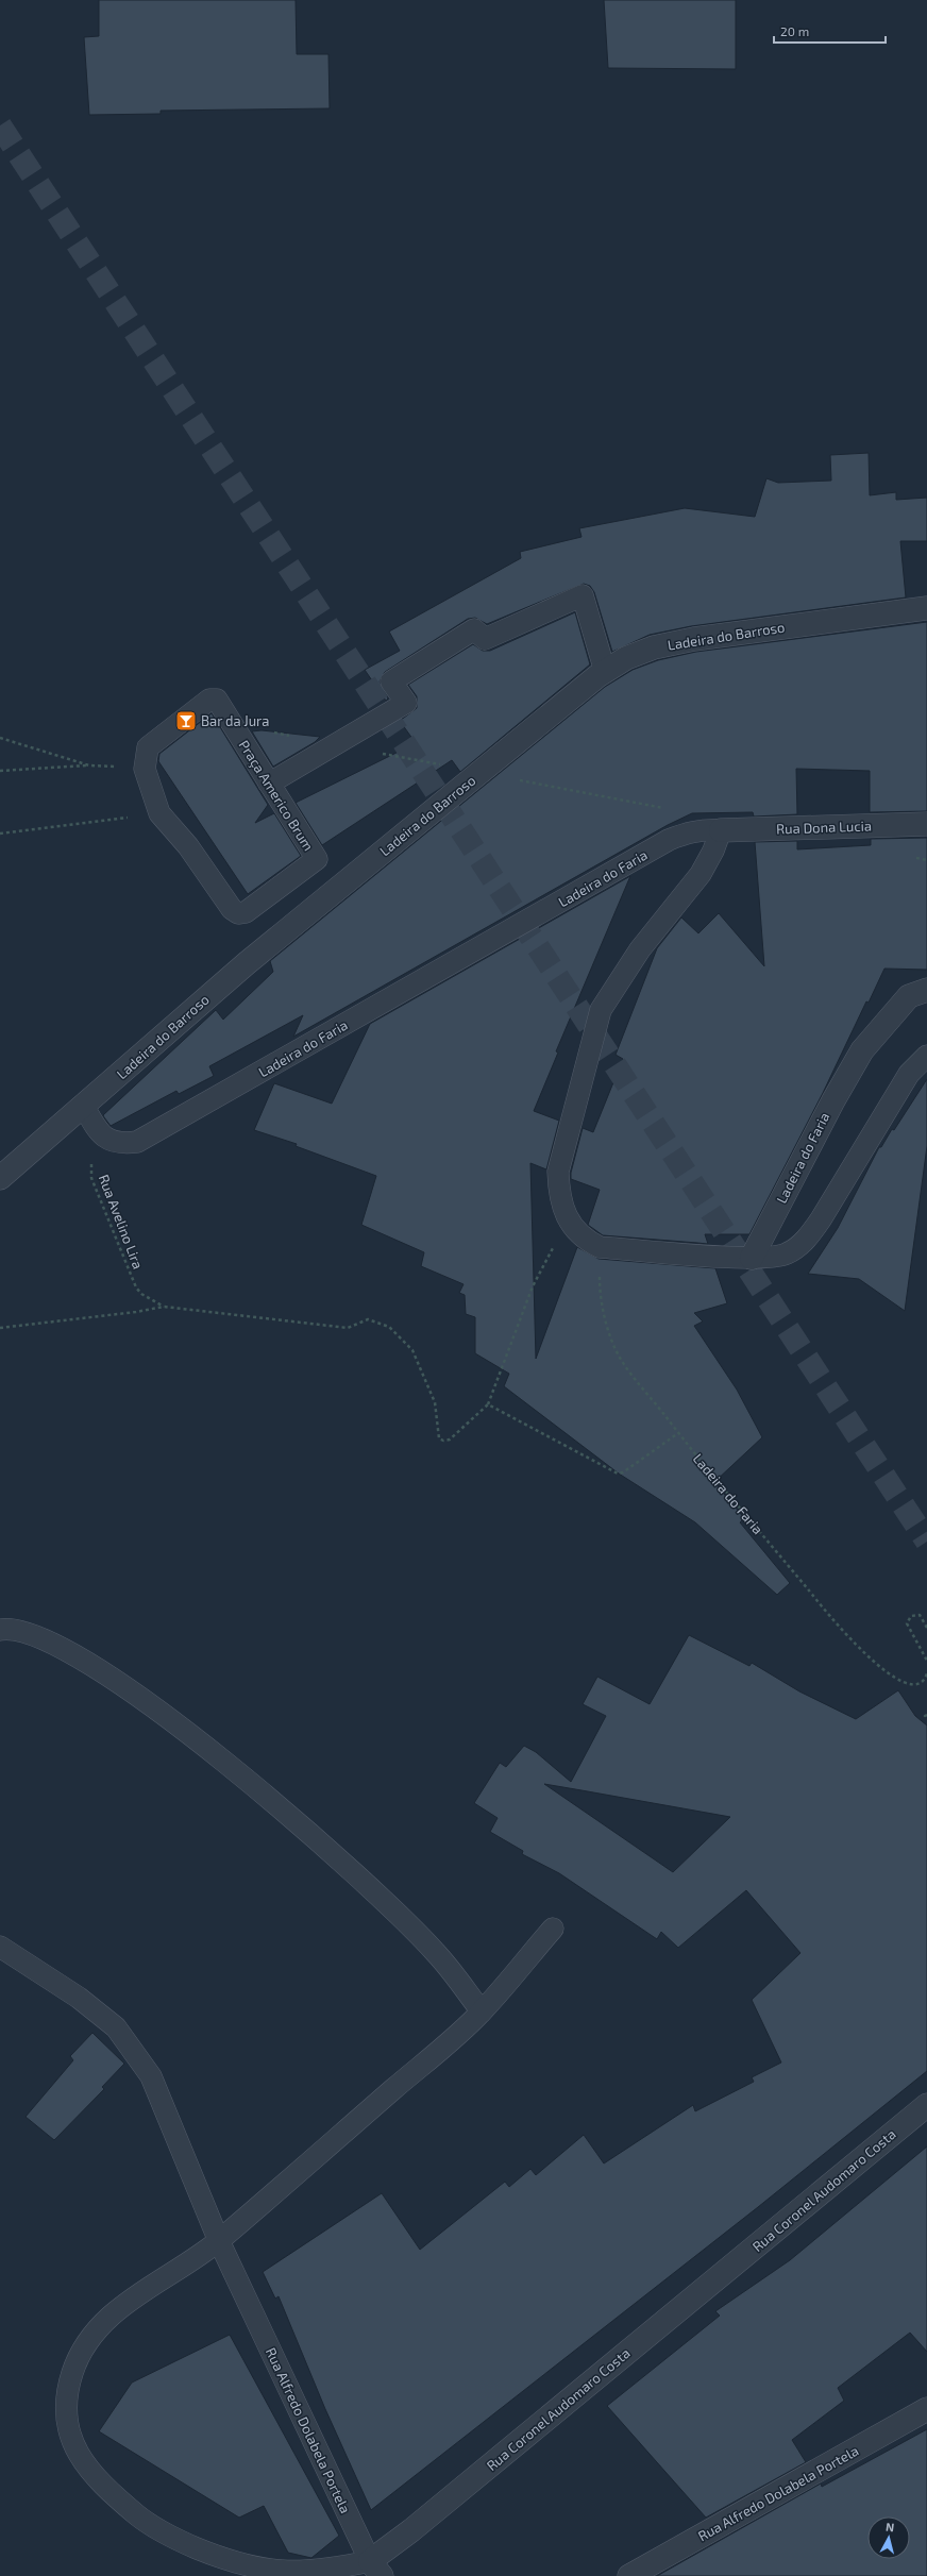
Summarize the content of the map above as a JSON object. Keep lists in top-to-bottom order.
{
  "streets": {
    "street": [
      "Ladeira do Barroso",
      "Rua Dona Lucia",
      "Ladeira do Faria",
      "Rua Coronel Audomaro Costa",
      "Rua Alfredo Dolabela Portela"
    ],
    "lane": ["Praça Americo Brum"],
    "path": ["Rua Avelino Lira"]
  },
  "crossings": [
    ["Ladeira do Barroso", "Ladeira do Faria"],
    ["Rua Dona Lucia", "Ladeira do Faria"],
    ["Ladeira do Faria", "Rua Avelino Lira"],
    ["Rua Coronel Audomaro Costa", "Rua Alfredo Dolabela Portela"]
  ],
  "places": {
    "bar": ["Bar da Jura"]
  },
  "scale_bar": "20 m",
  "north": "top"
}
